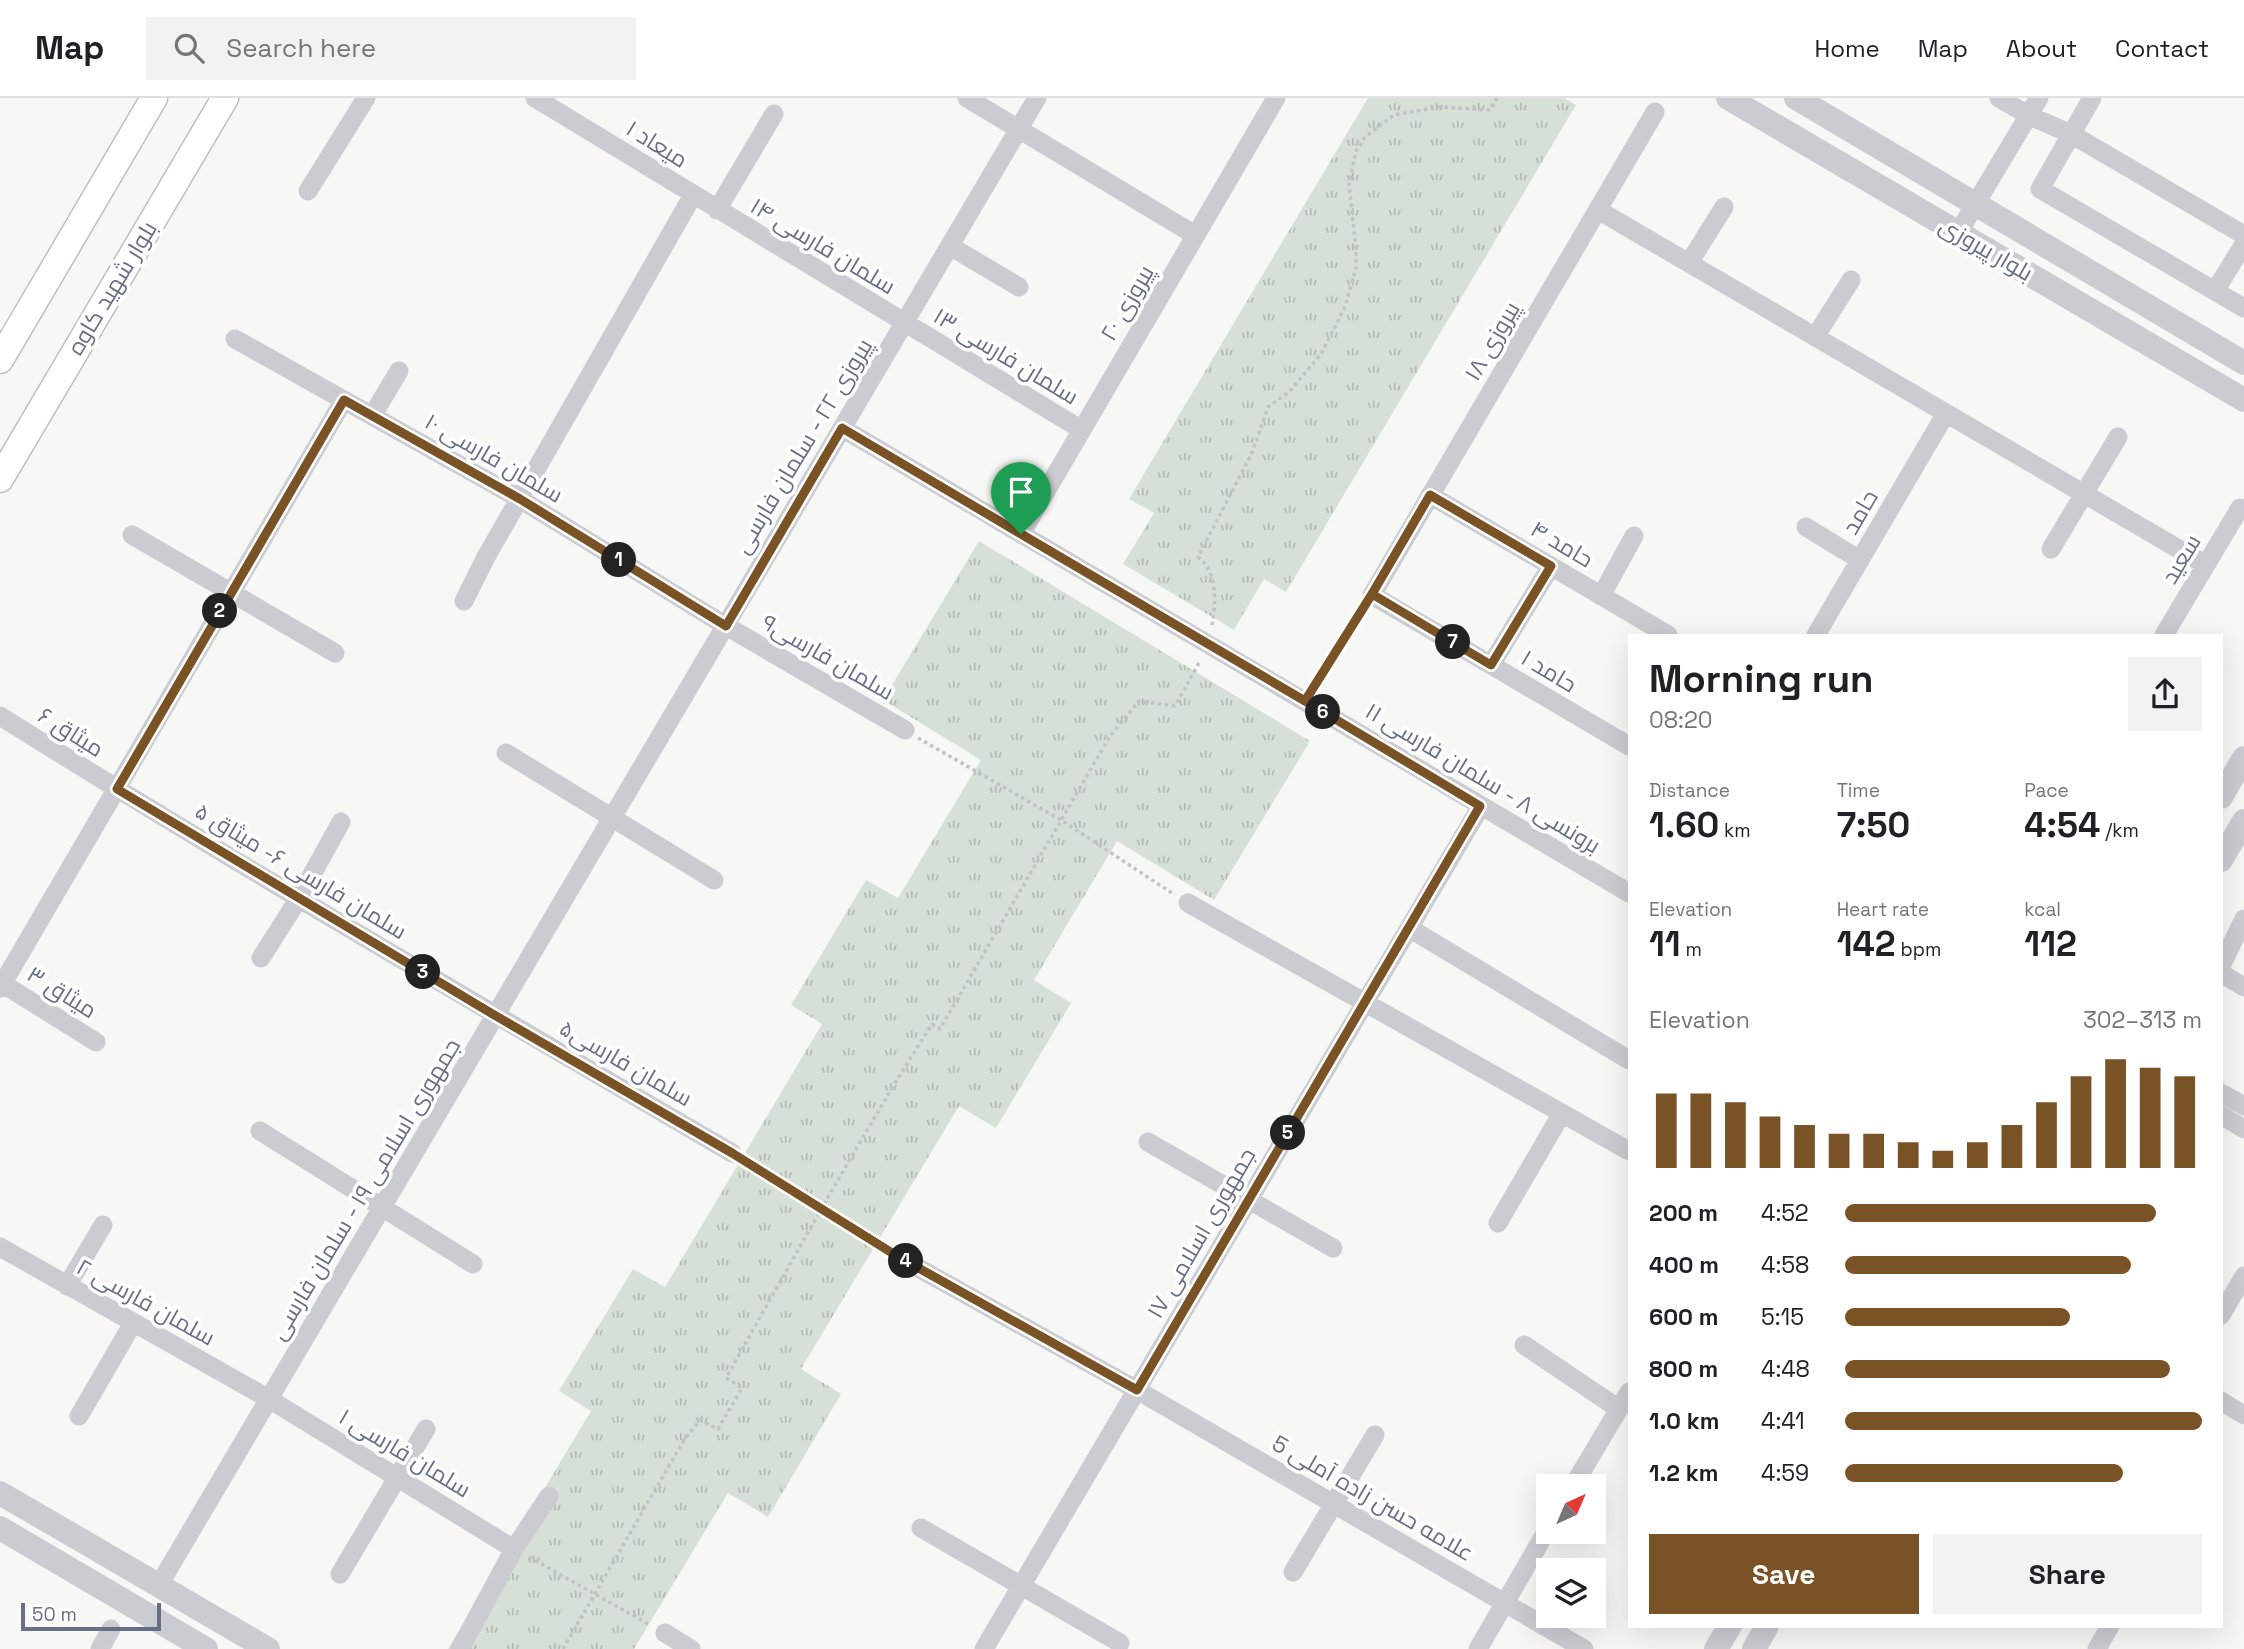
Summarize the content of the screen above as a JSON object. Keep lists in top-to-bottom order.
{
  "streets": {
    "main road": ["بلوار شهید کاوه"],
    "street": [
      "میعاد ۱",
      "سلمان فارسی ۱۴",
      "بلوار پیروزی",
      "پیروزی ۲۰",
      "پیروزی ۱۸",
      "سلمان فارسی ۱۳",
      "پیروزی ۲۲ - سلمان فارسی",
      "سلمان فارسی ۱۰",
      "حامد",
      "حامد ۴",
      "سعید",
      "سلمان فارسی۹",
      "حامد ۱",
      "میثاق ۶",
      "برونسی ۸ - سلمان فارسی ۱۱",
      "سلمان فارسی ۶- میثاق ۵",
      "میثاق ۳",
      "سلمان فارسی۵",
      "جمهوری اسلامی ۱۹ - سلمان فارسی",
      "جمهوری اسلامی ۱۷",
      "سلمان فارسی ۲",
      "سلمان فارسی ۱",
      "علامه حسن زاده آملی 5"
    ]
  },
  "crossings": [
    ["میعاد ۱", "سلمان فارسی ۱۴"],
    ["سلمان فارسی ۱۴", "سلمان فارسی ۱۳"],
    ["سلمان فارسی ۱۴", "پیروزی ۲۲ - سلمان فارسی"],
    ["پیروزی ۲۰", "سلمان فارسی ۱۳"],
    ["پیروزی ۲۰", "برونسی ۸ - سلمان فارسی ۱۱"],
    ["پیروزی ۱۸", "حامد ۴"],
    ["پیروزی ۱۸", "حامد ۱"],
    ["سلمان فارسی ۱۳", "پیروزی ۲۲ - سلمان فارسی"],
    ["پیروزی ۲۲ - سلمان فارسی", "سلمان فارسی ۱۰"],
    ["پیروزی ۲۲ - سلمان فارسی", "سلمان فارسی۹"],
    ["پیروزی ۲۲ - سلمان فارسی", "برونسی ۸ - سلمان فارسی ۱۱"],
    ["پیروزی ۲۲ - سلمان فارسی", "جمهوری اسلامی ۱۹ - سلمان فارسی"],
    ["سلمان فارسی ۱۰", "سلمان فارسی۹"],
    ["میثاق ۶", "سلمان فارسی ۶- میثاق ۵"],
    ["برونسی ۸ - سلمان فارسی ۱۱", "جمهوری اسلامی ۱۷"],
    ["سلمان فارسی ۶- میثاق ۵", "سلمان فارسی۵"],
    ["سلمان فارسی ۶- میثاق ۵", "جمهوری اسلامی ۱۹ - سلمان فارسی"],
    ["سلمان فارسی۵", "جمهوری اسلامی ۱۹ - سلمان فارسی"],
    ["جمهوری اسلامی ۱۹ - سلمان فارسی", "سلمان فارسی ۲"],
    ["جمهوری اسلامی ۱۹ - سلمان فارسی", "سلمان فارسی ۱"],
    ["جمهوری اسلامی ۱۷", "علامه حسن زاده آملی 5"],
    ["سلمان فارسی ۲", "سلمان فارسی ۱"]
  ],
  "scale_bar": "50 m",
  "north": "top right",
  "page": {
    "header": "Map",
    "search": "Search here",
    "nav": [
      "Home",
      "Map",
      "About",
      "Contact"
    ],
    "pins": [
      "1",
      "2",
      "7",
      "6",
      "3",
      "5",
      "4"
    ],
    "heading": ["Morning run", "08:20"],
    "stats": [
      ["Distance", "1.60 km"],
      ["Time", "7:50"],
      ["Pace", "4:54 /km"],
      ["Elevation", "11 m"],
      ["Heart rate", "142 bpm"],
      ["kcal", "112"]
    ],
    "chart": ["Elevation", "302–313 m"],
    "list": [
      {
        "name": "200 m",
        "note": "4:52"
      },
      {
        "name": "400 m",
        "note": "4:58"
      },
      {
        "name": "600 m",
        "note": "5:15"
      },
      {
        "name": "800 m",
        "note": "4:48"
      },
      {
        "name": "1.0 km",
        "note": "4:41"
      },
      {
        "name": "1.2 km",
        "note": "4:59"
      }
    ],
    "buttons": ["Save", "Share"],
    "scale": "50 m"
  }
}
